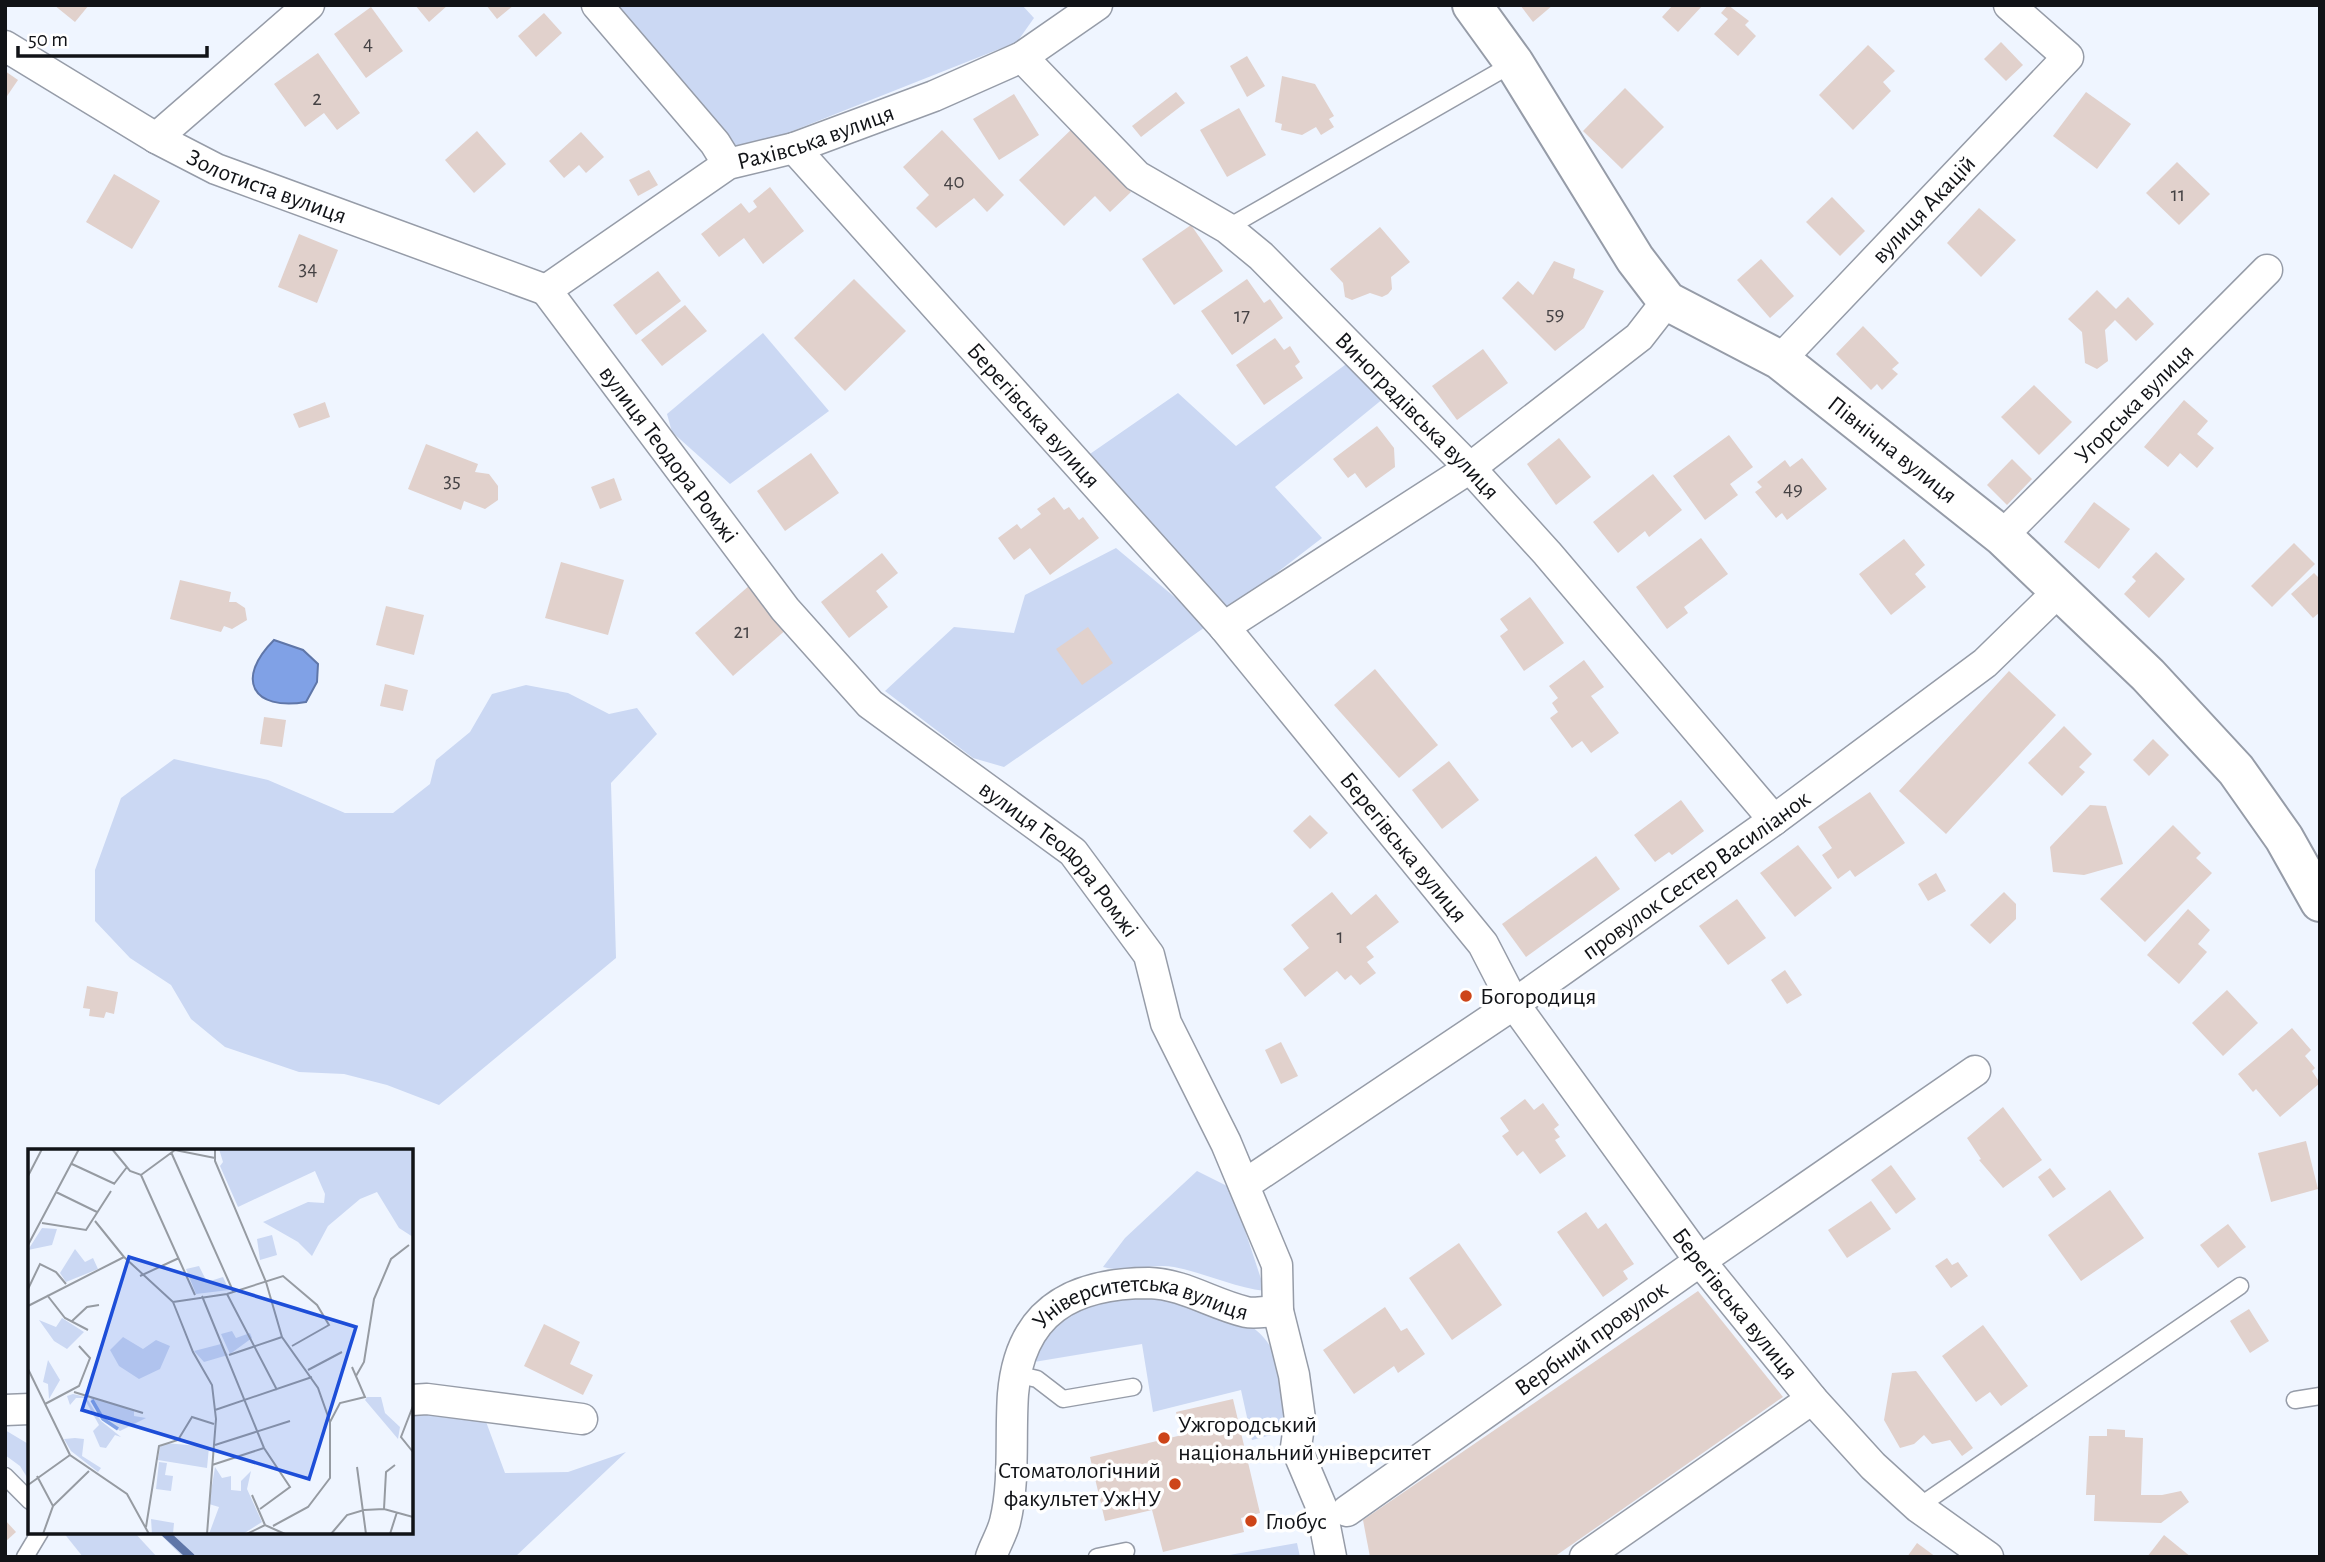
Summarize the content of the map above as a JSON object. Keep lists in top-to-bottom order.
{
  "streets": {
    "street": [
      "Рахівська вулиця",
      "Золотиста вулиця",
      "вулиця Акацій",
      "Угорська вулиця",
      "Берегівська вулиця",
      "Виноградівська вулиця",
      "Північна вулиця",
      "вулиця Теодора Ромжі",
      "провулок Сестер Василіанок",
      "Університетська вулиця",
      "Вербний провулок"
    ]
  },
  "crossings": [
    ["Рахівська вулиця", "Золотиста вулиця"],
    ["Рахівська вулиця", "Берегівська вулиця"],
    ["Рахівська вулиця", "Виноградівська вулиця"],
    ["Рахівська вулиця", "вулиця Теодора Ромжі"],
    ["Золотиста вулиця", "вулиця Теодора Ромжі"],
    ["вулиця Акацій", "Північна вулиця"],
    ["Угорська вулиця", "Північна вулиця"],
    ["Берегівська вулиця", "провулок Сестер Василіанок"],
    ["Берегівська вулиця", "Вербний провулок"],
    ["Виноградівська вулиця", "провулок Сестер Василіанок"],
    ["Північна вулиця", "провулок Сестер Василіанок"],
    ["вулиця Теодора Ромжі", "провулок Сестер Василіанок"],
    ["вулиця Теодора Ромжі", "Університетська вулиця"]
  ],
  "places": [
    "Богородиця",
    "Ужгородський національний університет",
    "Стоматологічний факультет УжНУ",
    "Глобус"
  ],
  "house_numbers": [
    "4",
    "2",
    "40",
    "11",
    "34",
    "59",
    "17",
    "35",
    "49",
    "21",
    "1"
  ],
  "scale_bar": "50 m"
}
